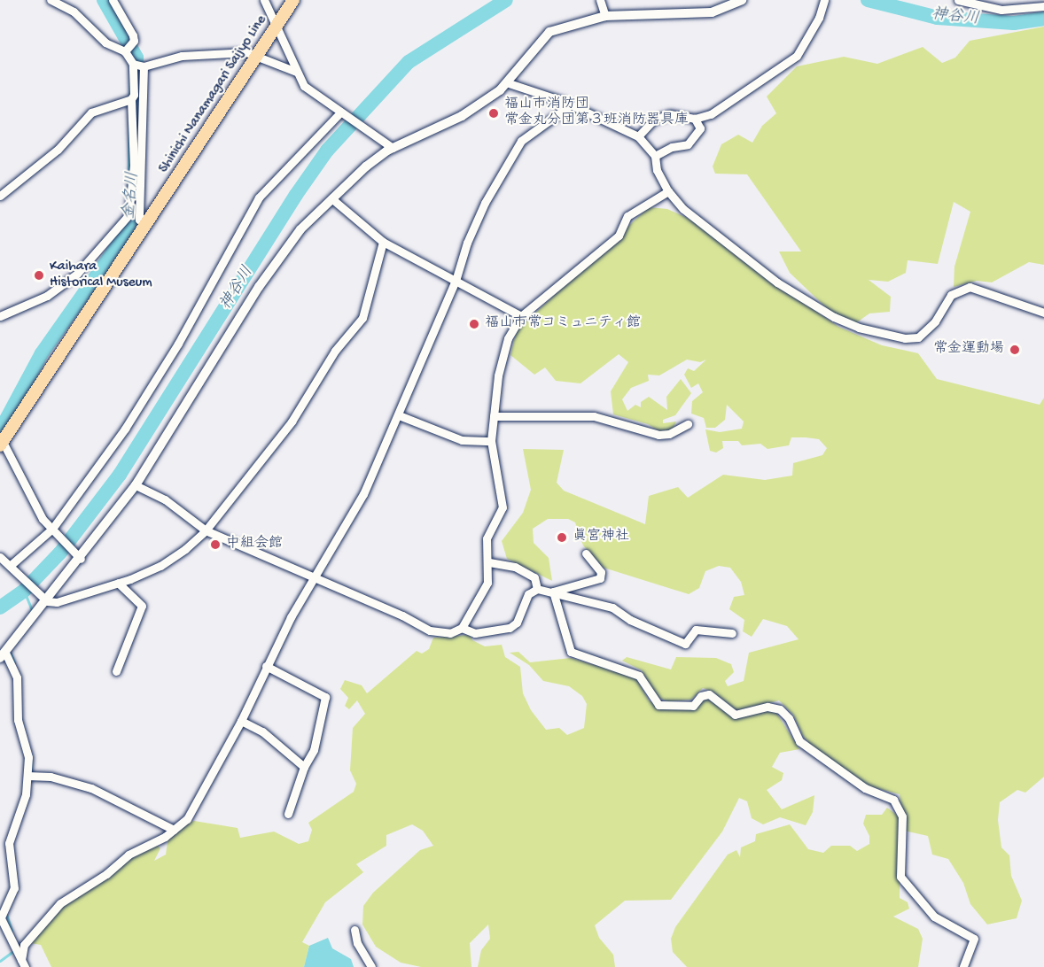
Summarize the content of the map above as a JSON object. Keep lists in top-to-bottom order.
{
  "streets": {
    "main road": ["Shinichi Nanamagari Saijyo Line"]
  },
  "water": ["神谷川", "金名川"],
  "places": [
    "福山市消防団 常金丸分団第３班消防器具庫",
    "Kaihara Historical Museum",
    "福山市常コミュニティ館",
    "常金運動場",
    "眞宮神社",
    "中組会館"
  ]
}
